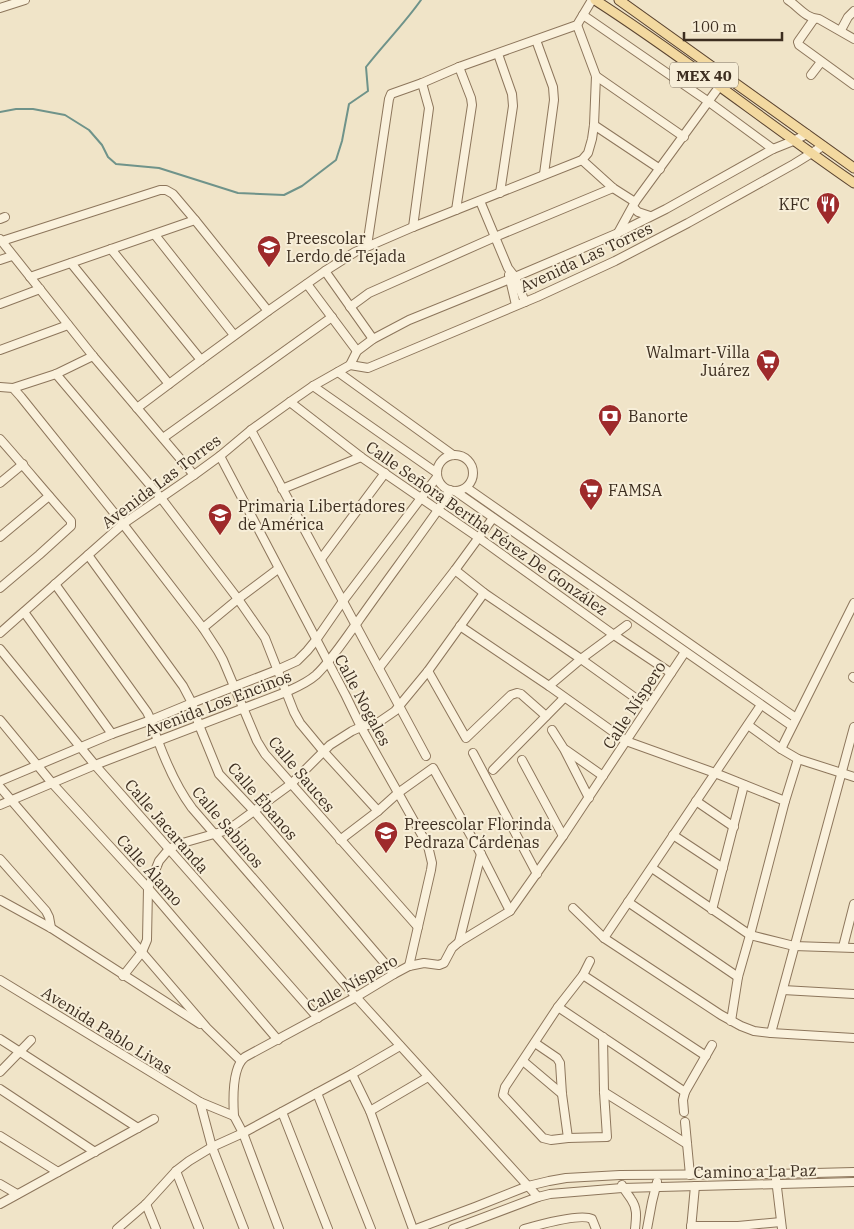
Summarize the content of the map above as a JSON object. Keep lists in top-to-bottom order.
{
  "streets": {
    "main road": ["MEX 40"],
    "street": [
      "Avenida Las Torres",
      "Calle Señora Bertha Pérez De González",
      "Calle Nogales",
      "Avenida Los Encinos",
      "Calle Níspero",
      "Calle Sauces",
      "Calle Ébanos",
      "Calle Jacaranda",
      "Calle Sabinos",
      "Calle Álamo",
      "Avenida Pablo Livas",
      "Camino a La Paz"
    ]
  },
  "crossings": [
    ["MEX 40", "Avenida Las Torres"],
    ["Avenida Las Torres", "Calle Señora Bertha Pérez De González"],
    ["Avenida Las Torres", "Calle Nogales"],
    ["Avenida Las Torres", "Calle Sauces"],
    ["Avenida Las Torres", "Calle Ébanos"],
    ["Avenida Las Torres", "Calle Sabinos"],
    ["Calle Señora Bertha Pérez De González", "Avenida Los Encinos"],
    ["Calle Señora Bertha Pérez De González", "Calle Níspero"],
    ["Calle Nogales", "Avenida Los Encinos"],
    ["Calle Nogales", "Calle Níspero"],
    ["Calle Nogales", "Calle Sauces"],
    ["Avenida Los Encinos", "Calle Sauces"],
    ["Avenida Los Encinos", "Calle Ébanos"],
    ["Avenida Los Encinos", "Calle Jacaranda"],
    ["Avenida Los Encinos", "Calle Sabinos"],
    ["Avenida Los Encinos", "Calle Álamo"],
    ["Calle Níspero", "Calle Ébanos"],
    ["Calle Níspero", "Calle Jacaranda"],
    ["Calle Níspero", "Calle Sabinos"],
    ["Calle Níspero", "Calle Álamo"],
    ["Calle Sabinos", "Camino a La Paz"]
  ],
  "places": {
    "restaurant": ["KFC"],
    "school or university": ["Preescolar Lerdo de Tejada", "Primaria Libertadores de América", "Preescolar Florinda Pedraza Cárdenas"],
    "supermarket": ["Walmart-Villa Juárez", "FAMSA"],
    "bank": ["Banorte"]
  },
  "scale_bar": "100 m"
}
